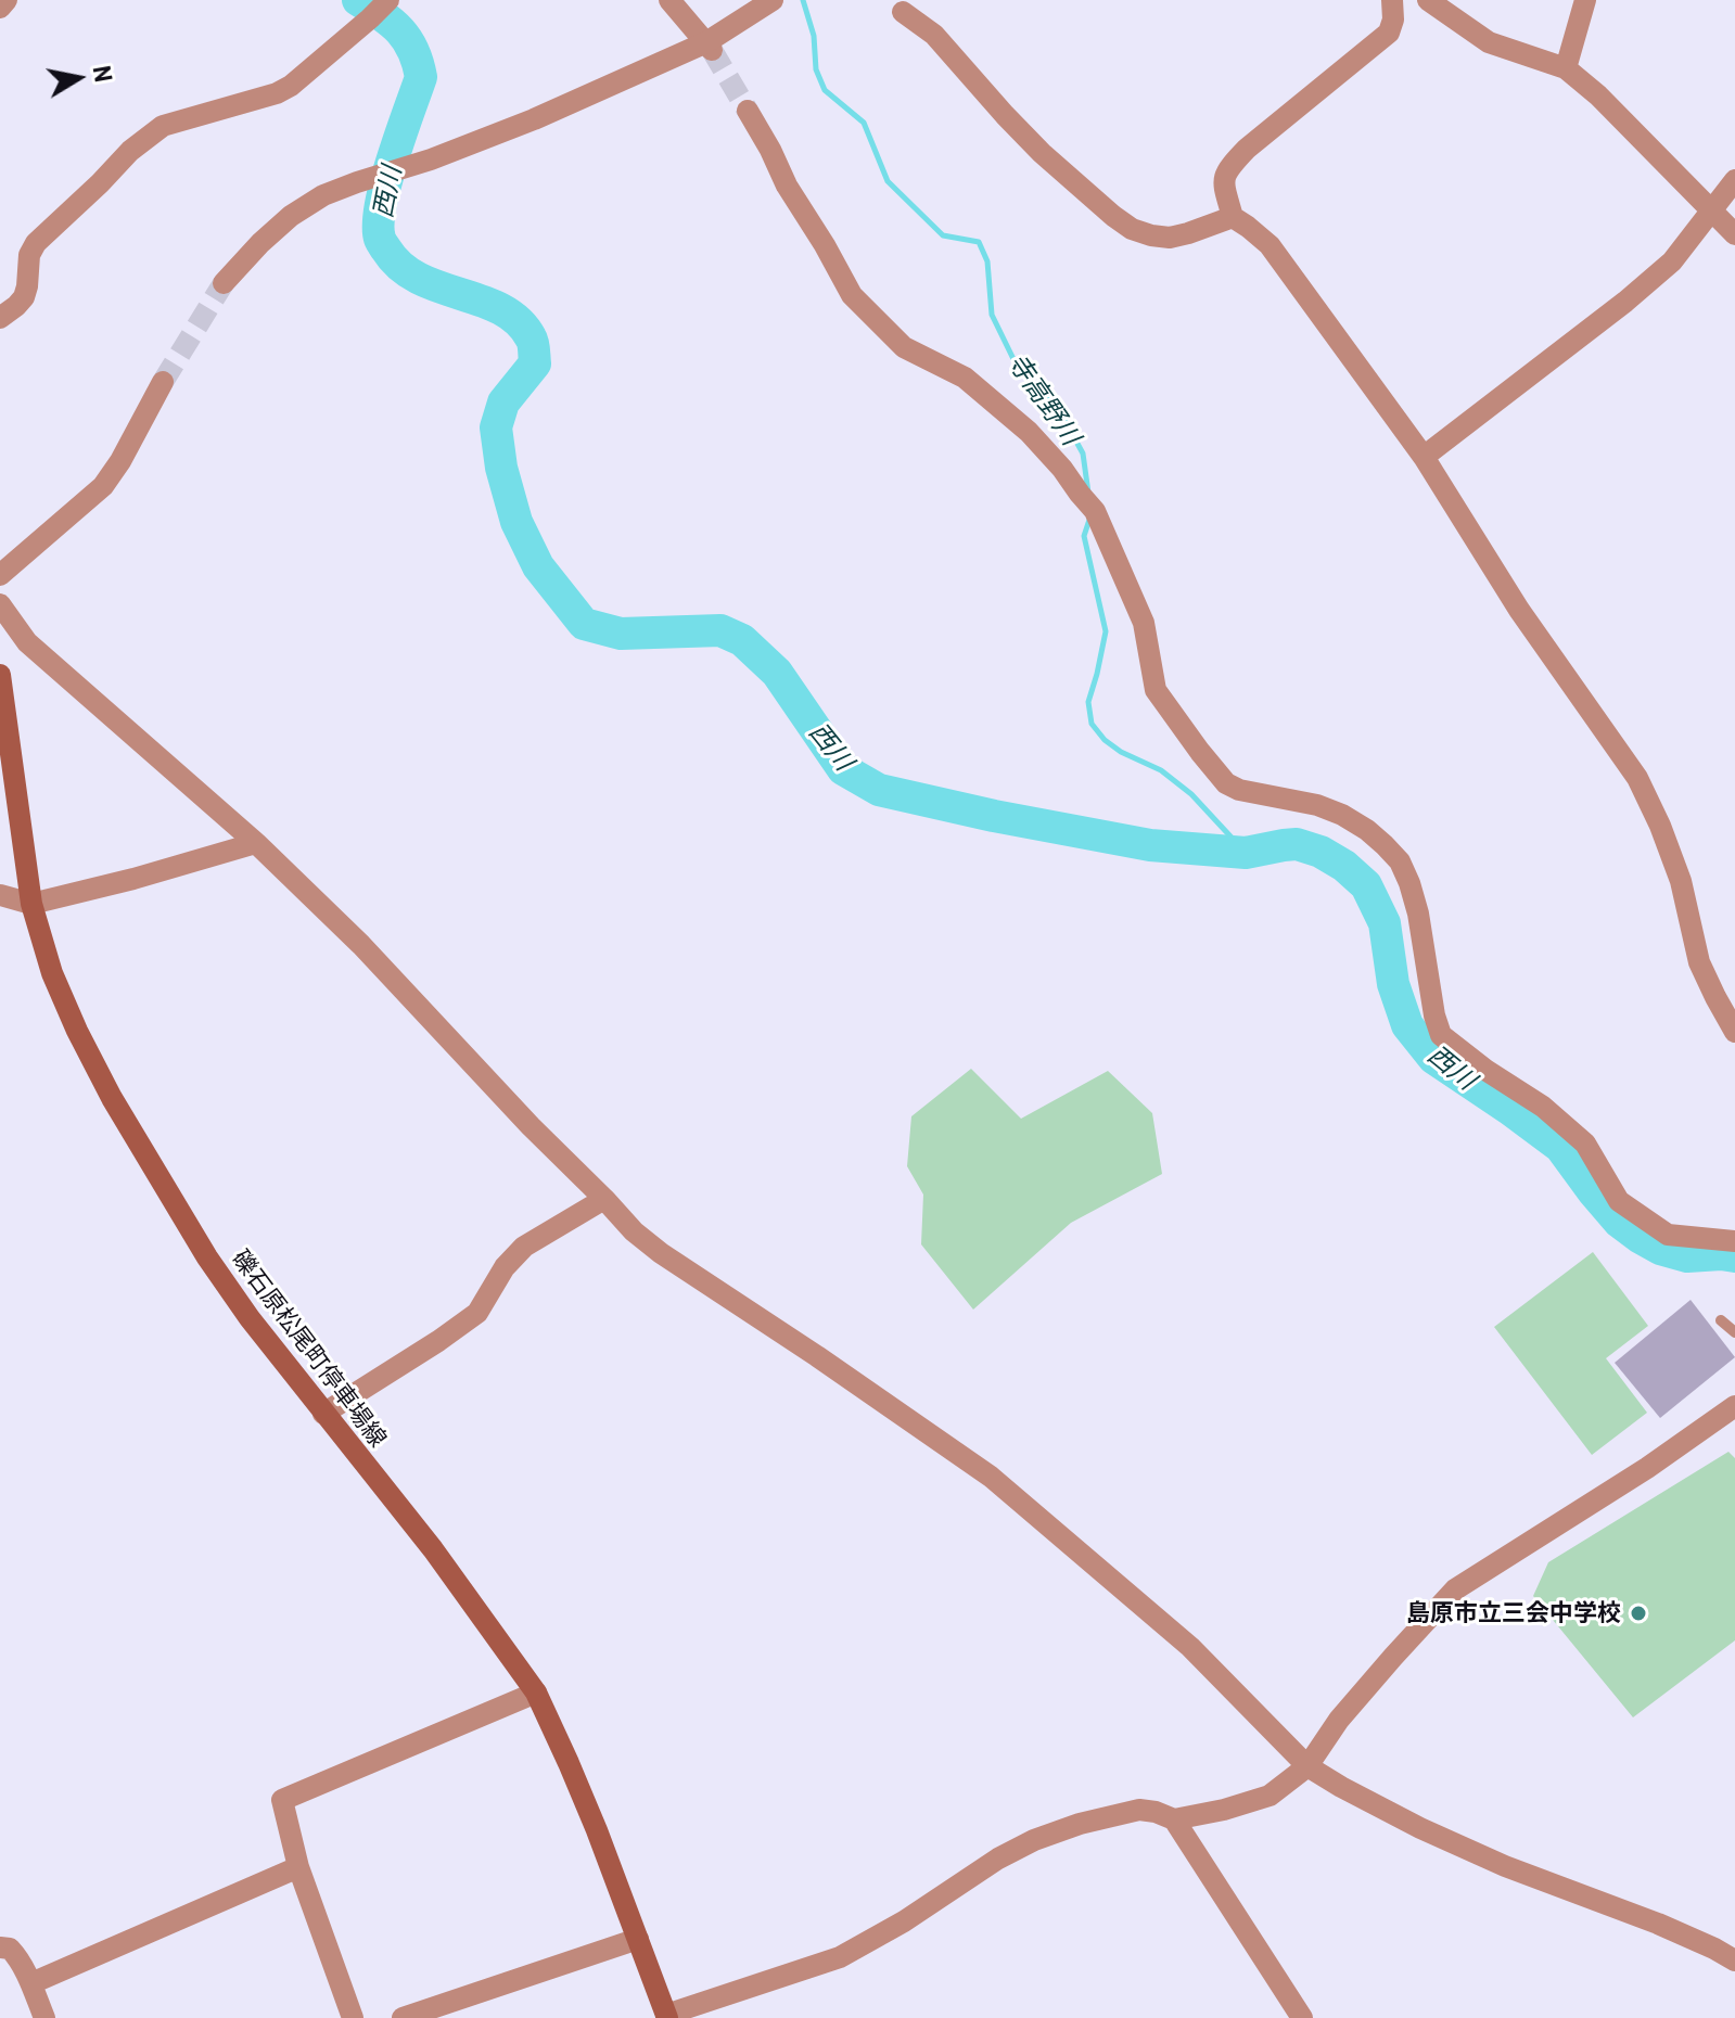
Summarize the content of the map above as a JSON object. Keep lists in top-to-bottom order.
{
  "streets": {
    "main road": ["礫石原松尾町停車場線"]
  },
  "water": ["西川", "寺高野川"],
  "places": ["島原市立三会中学校"],
  "north": "right"
}
